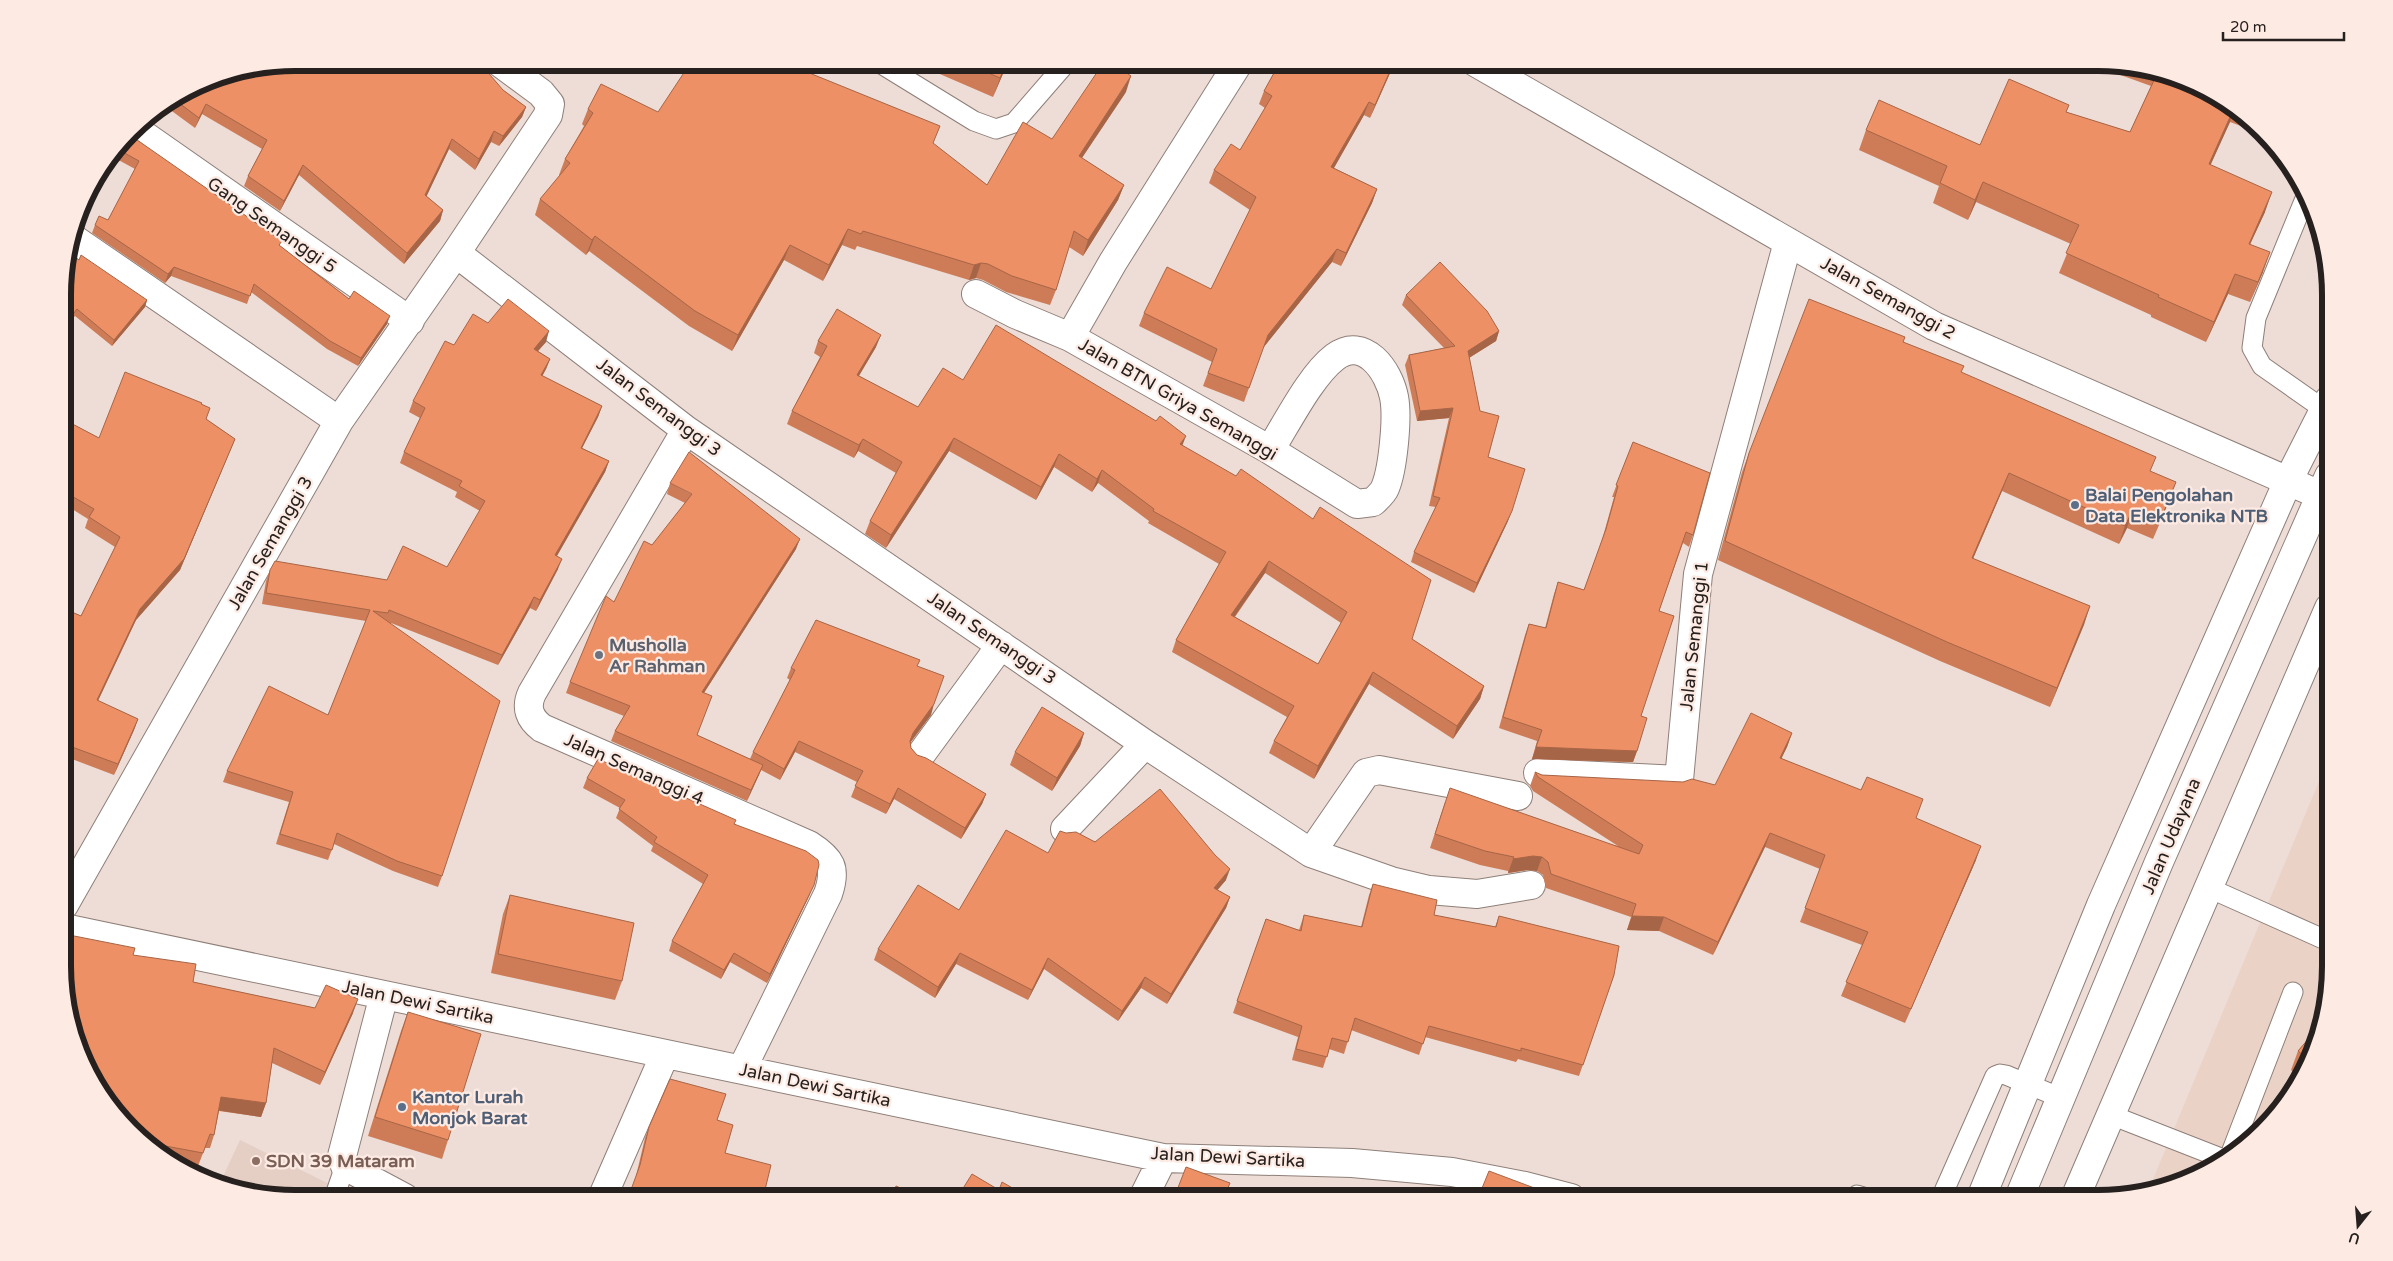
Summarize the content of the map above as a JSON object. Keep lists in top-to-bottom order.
{
  "streets": {
    "street": [
      "Gang Semanggi 5",
      "Jalan Semanggi 2",
      "Jalan BTN Griya Semanggi",
      "Jalan Semanggi 3",
      "Jalan Semanggi 1",
      "Jalan Semanggi 4",
      "Jalan Udayana",
      "Jalan Dewi Sartika"
    ]
  },
  "crossings": [
    ["Gang Semanggi 5", "Jalan Semanggi 3"],
    ["Jalan Semanggi 2", "Jalan Semanggi 1"],
    ["Jalan Semanggi 3", "Jalan Semanggi 4"],
    ["Jalan Semanggi 4", "Jalan Dewi Sartika"]
  ],
  "places": [
    "Balai Pengolahan Data Elektronika NTB",
    "Musholla Ar Rahman",
    "Kantor Lurah Monjok Barat",
    "SDN 39 Mataram"
  ],
  "scale_bar": "20 m",
  "north": "bottom"
}
